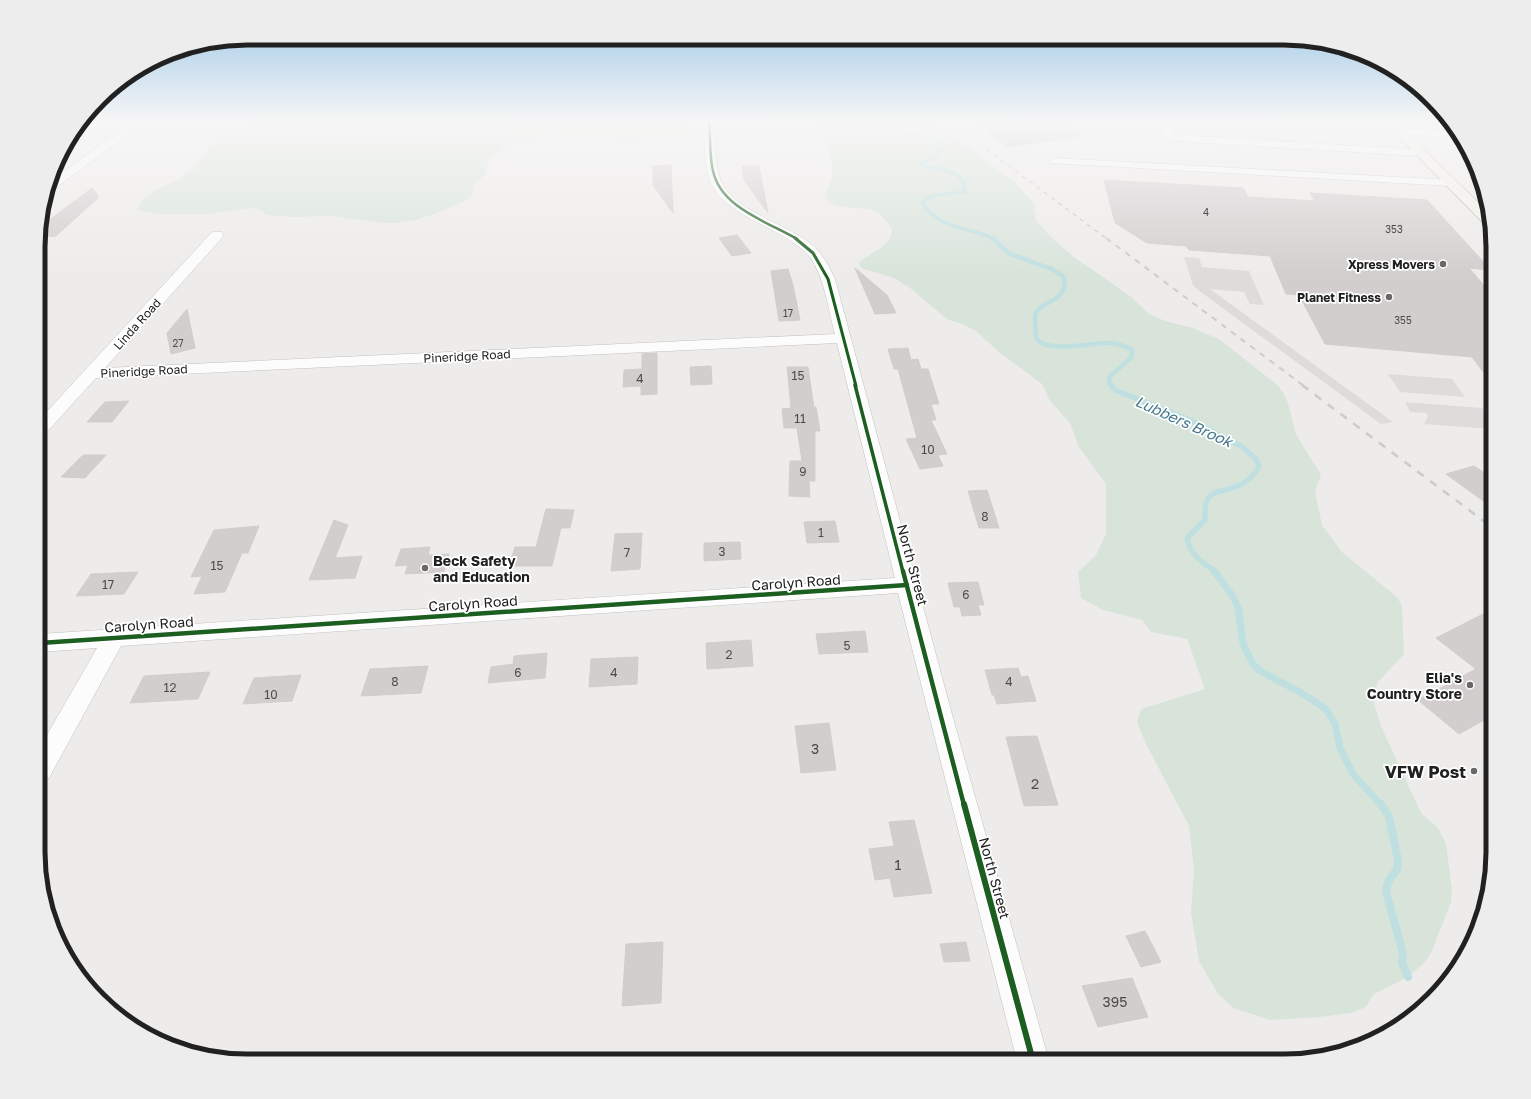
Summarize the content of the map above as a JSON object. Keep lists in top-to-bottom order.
{
  "streets": {
    "street": [
      "Linda Road",
      "Pineridge Road",
      "North Street",
      "Carolyn Road"
    ]
  },
  "crossings": [
    ["Linda Road", "Pineridge Road"],
    ["Pineridge Road", "North Street"],
    ["North Street", "Carolyn Road"]
  ],
  "water": ["Lubbers Brook"],
  "places": [
    "Xpress Movers",
    "Planet Fitness",
    "Beck Safety and Education",
    "Elia's Country Store",
    "VFW Post"
  ],
  "house_numbers": [
    "4",
    "353",
    "17",
    "355",
    "27",
    "15",
    "4",
    "11",
    "10",
    "9",
    "8",
    "1",
    "3",
    "7",
    "15",
    "17",
    "6",
    "5",
    "2",
    "6",
    "4",
    "8",
    "4",
    "12",
    "10",
    "3",
    "2",
    "1",
    "395"
  ]
}
